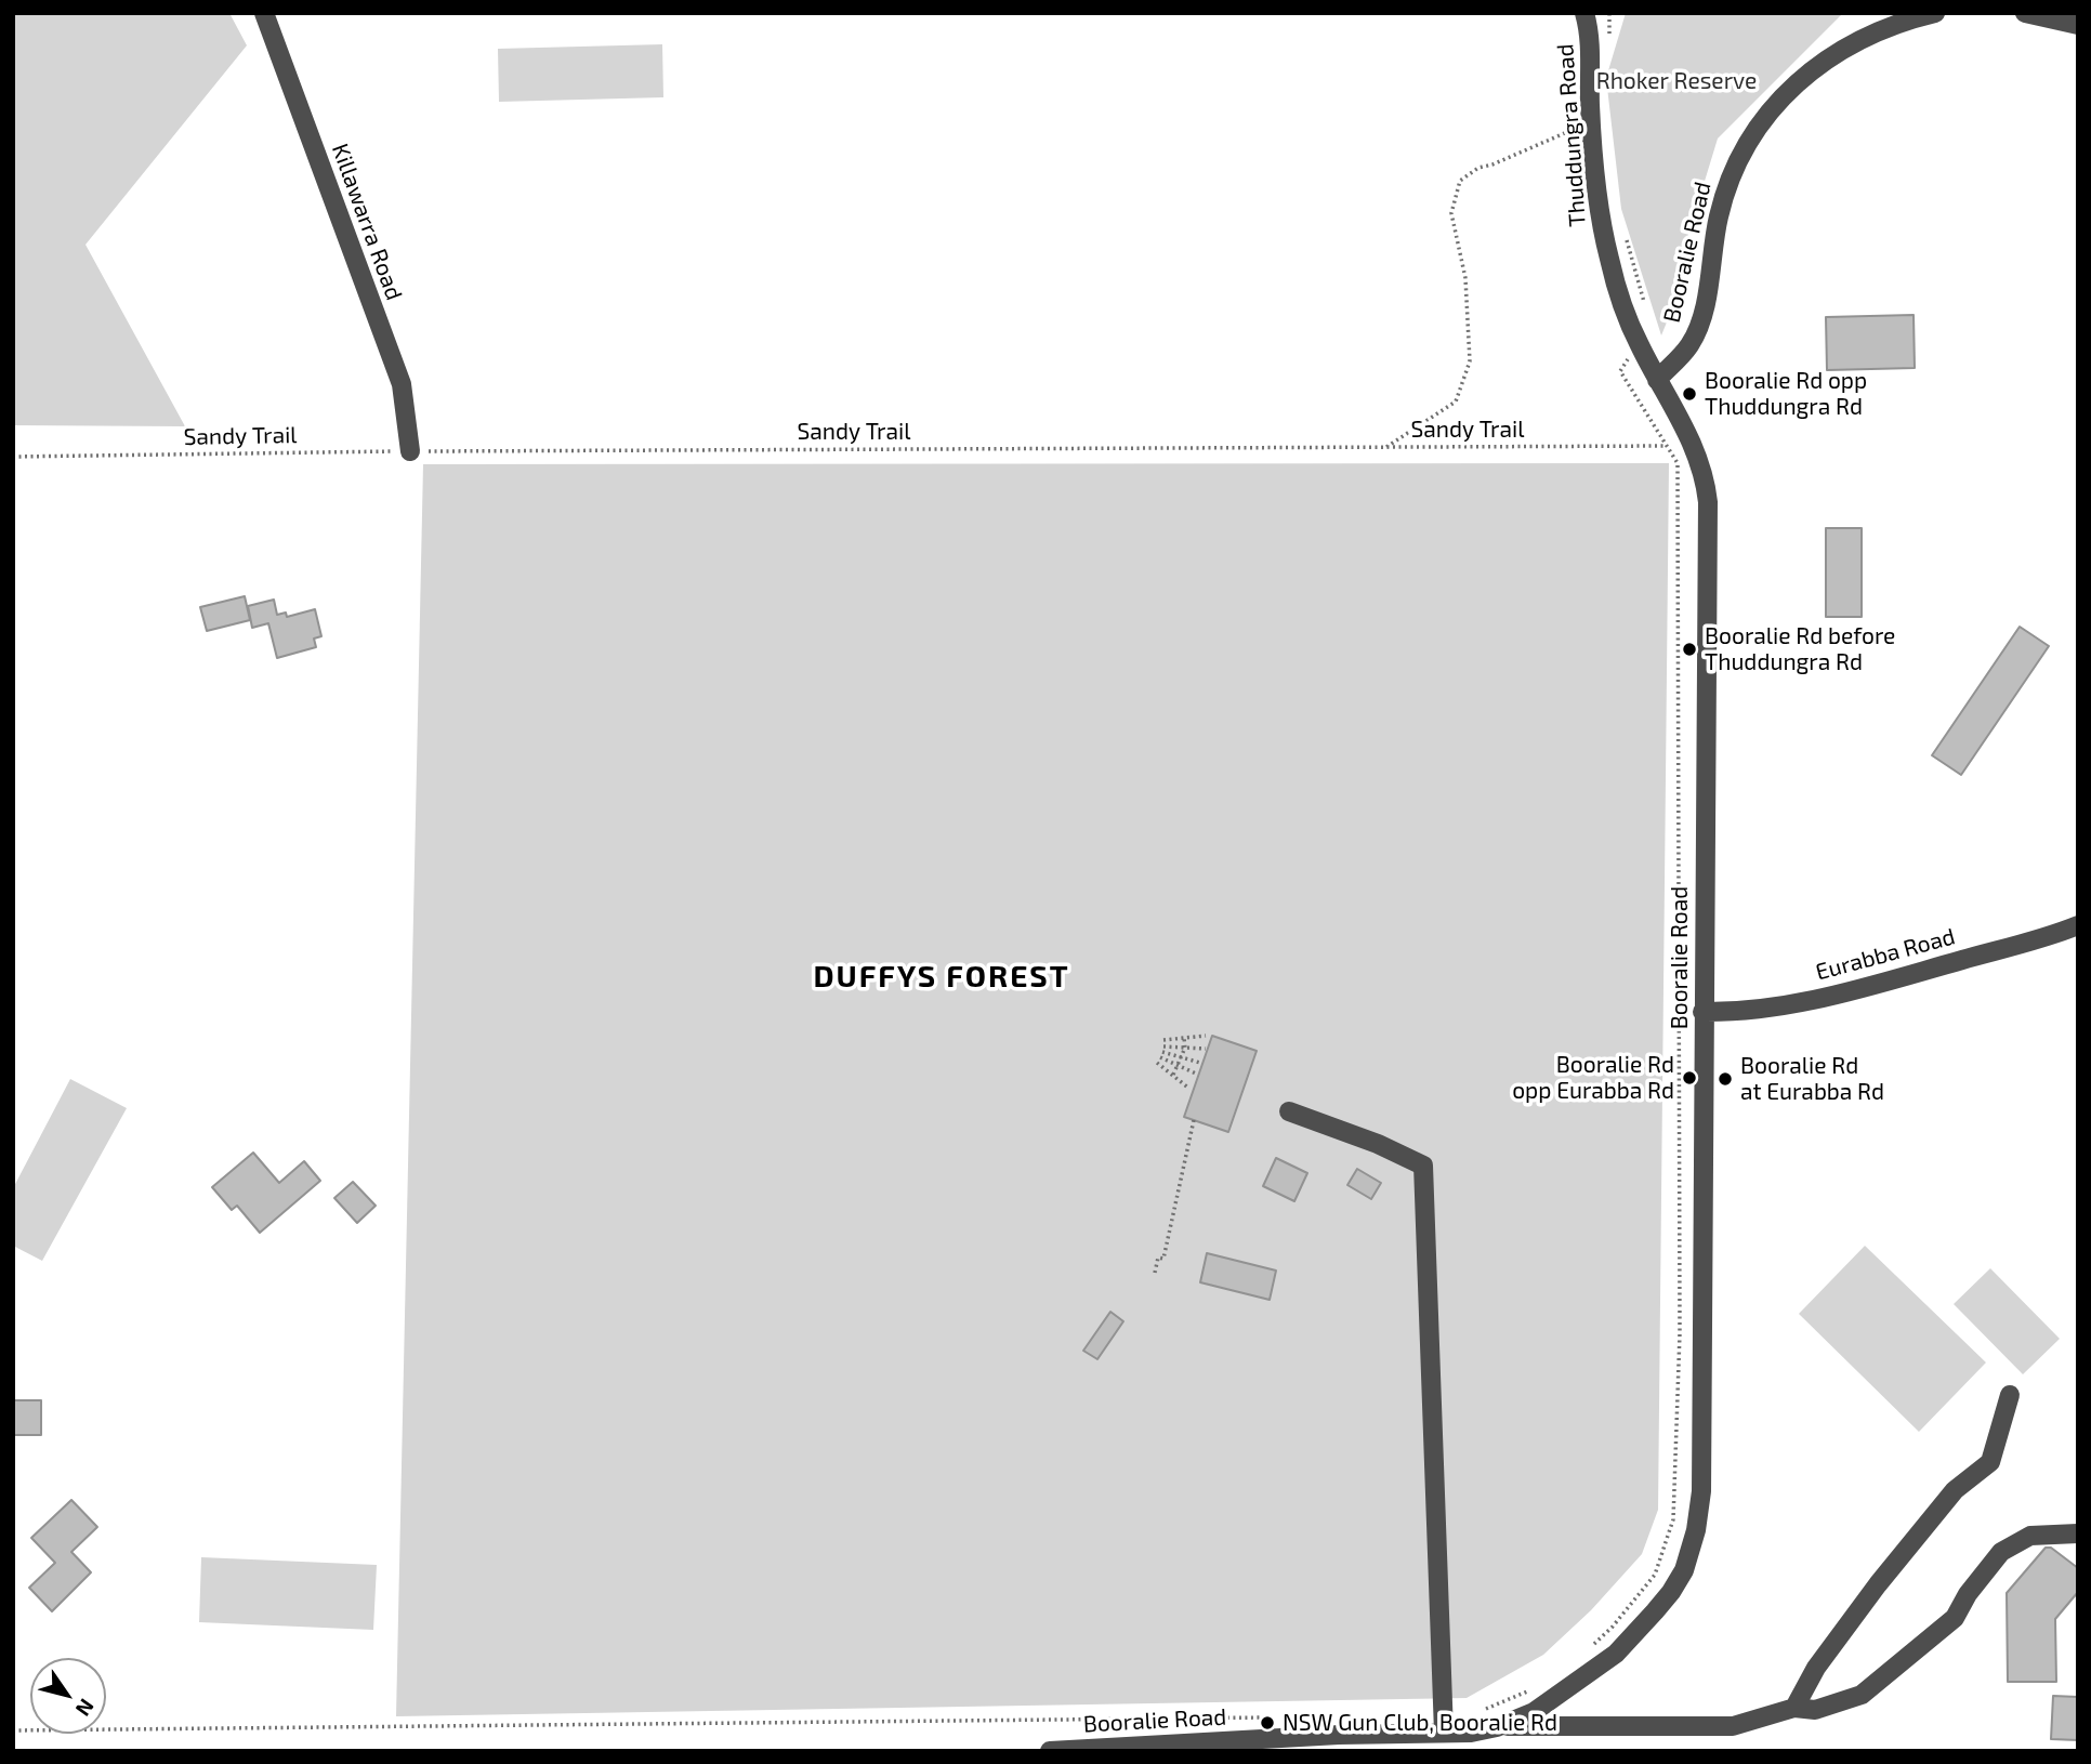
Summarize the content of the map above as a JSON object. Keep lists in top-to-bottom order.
{
  "streets": {
    "street": [
      "Thuddungra Road",
      "Killawarra Road",
      "Booralie Road",
      "Eurabba Road"
    ],
    "path": ["Sandy Trail"]
  },
  "crossings": [
    ["Thuddungra Road", "Booralie Road"],
    ["Killawarra Road", "Sandy Trail"],
    ["Booralie Road", "Sandy Trail"],
    ["Booralie Road", "Eurabba Road"]
  ],
  "districts": ["DUFFYS FOREST"],
  "parks": ["Rhoker Reserve"],
  "places": [
    "Booralie Rd opp Thuddungra Rd",
    "Booralie Rd before Thuddungra Rd",
    "Booralie Rd opp Eurabba Rd",
    "Booralie Rd at Eurabba Rd",
    "NSW Gun Club, Booralie Rd"
  ],
  "north": "bottom right"
}
